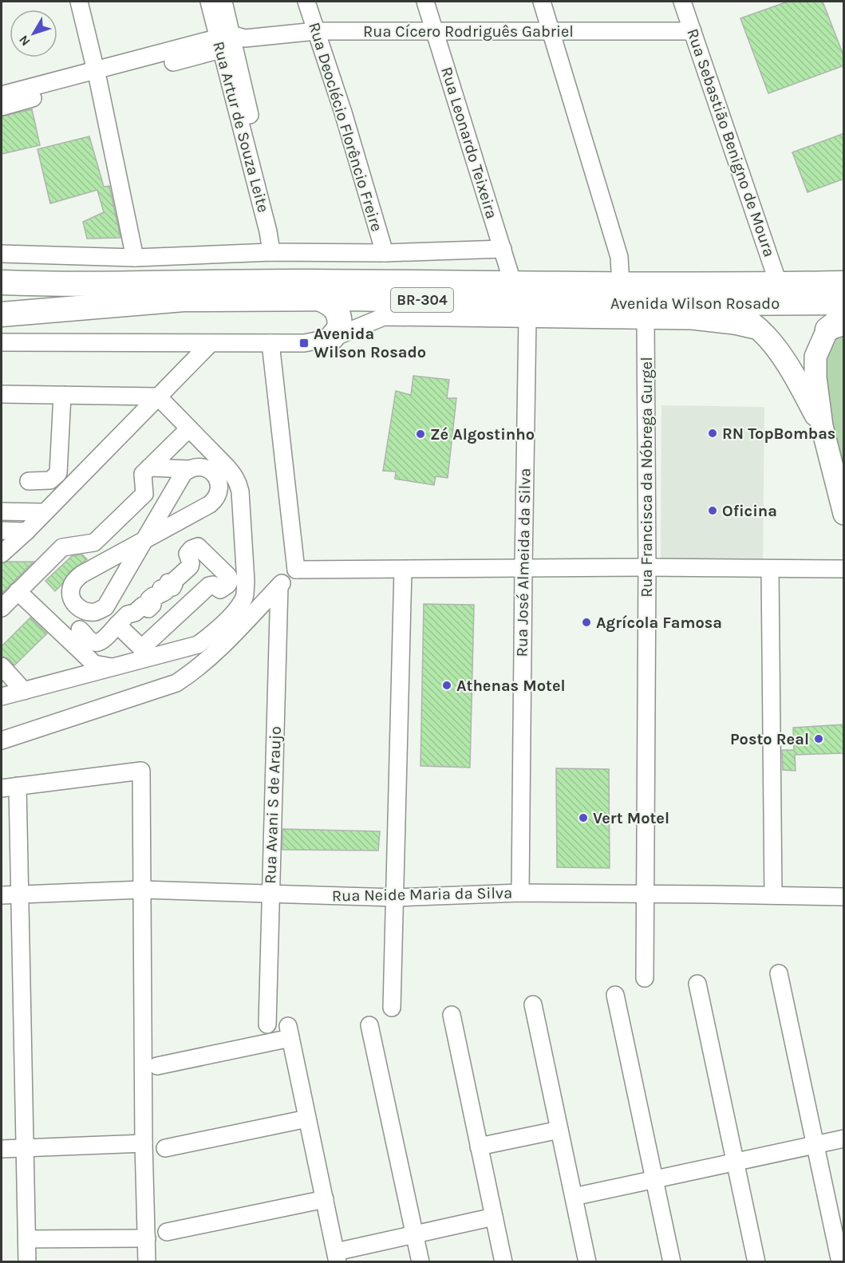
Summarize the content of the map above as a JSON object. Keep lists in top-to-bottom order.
{
  "streets": {
    "highway": ["BR-304", "Avenida Wilson Rosado"],
    "street": [
      "Rua Cícero Rodriguês Gabriel",
      "Rua Artur de Souza Leite",
      "Rua Deoclécio Florêncio Freire",
      "Rua Leonardo Teixeira",
      "Rua Sebastião Benigno de Moura",
      "Rua Francisca da Nóbrega Gurgel",
      "Rua José Almeida da Silva",
      "Rua Avani S de Araujo",
      "Rua Neide Maria da Silva"
    ]
  },
  "crossings": [
    ["Rua Cícero Rodriguês Gabriel", "Rua Artur de Souza Leite"],
    ["Rua Cícero Rodriguês Gabriel", "Rua Deoclécio Florêncio Freire"],
    ["Rua Cícero Rodriguês Gabriel", "Rua Leonardo Teixeira"],
    ["Rua Cícero Rodriguês Gabriel", "Rua Sebastião Benigno de Moura"],
    ["Rua Leonardo Teixeira", "Avenida Wilson Rosado"],
    ["Rua Sebastião Benigno de Moura", "Avenida Wilson Rosado"],
    ["Rua Francisca da Nóbrega Gurgel", "Rua Neide Maria da Silva"],
    ["Rua José Almeida da Silva", "Rua Neide Maria da Silva"],
    ["Rua Avani S de Araujo", "Rua Neide Maria da Silva"]
  ],
  "places": {
    "transit": ["Avenida Wilson Rosado"],
    "other": [
      "RN TopBombas",
      "Zé Algostinho",
      "Oficina",
      "Agrícola Famosa",
      "Athenas Motel",
      "Posto Real",
      "Vert Motel"
    ]
  },
  "north": "bottom left"
}
